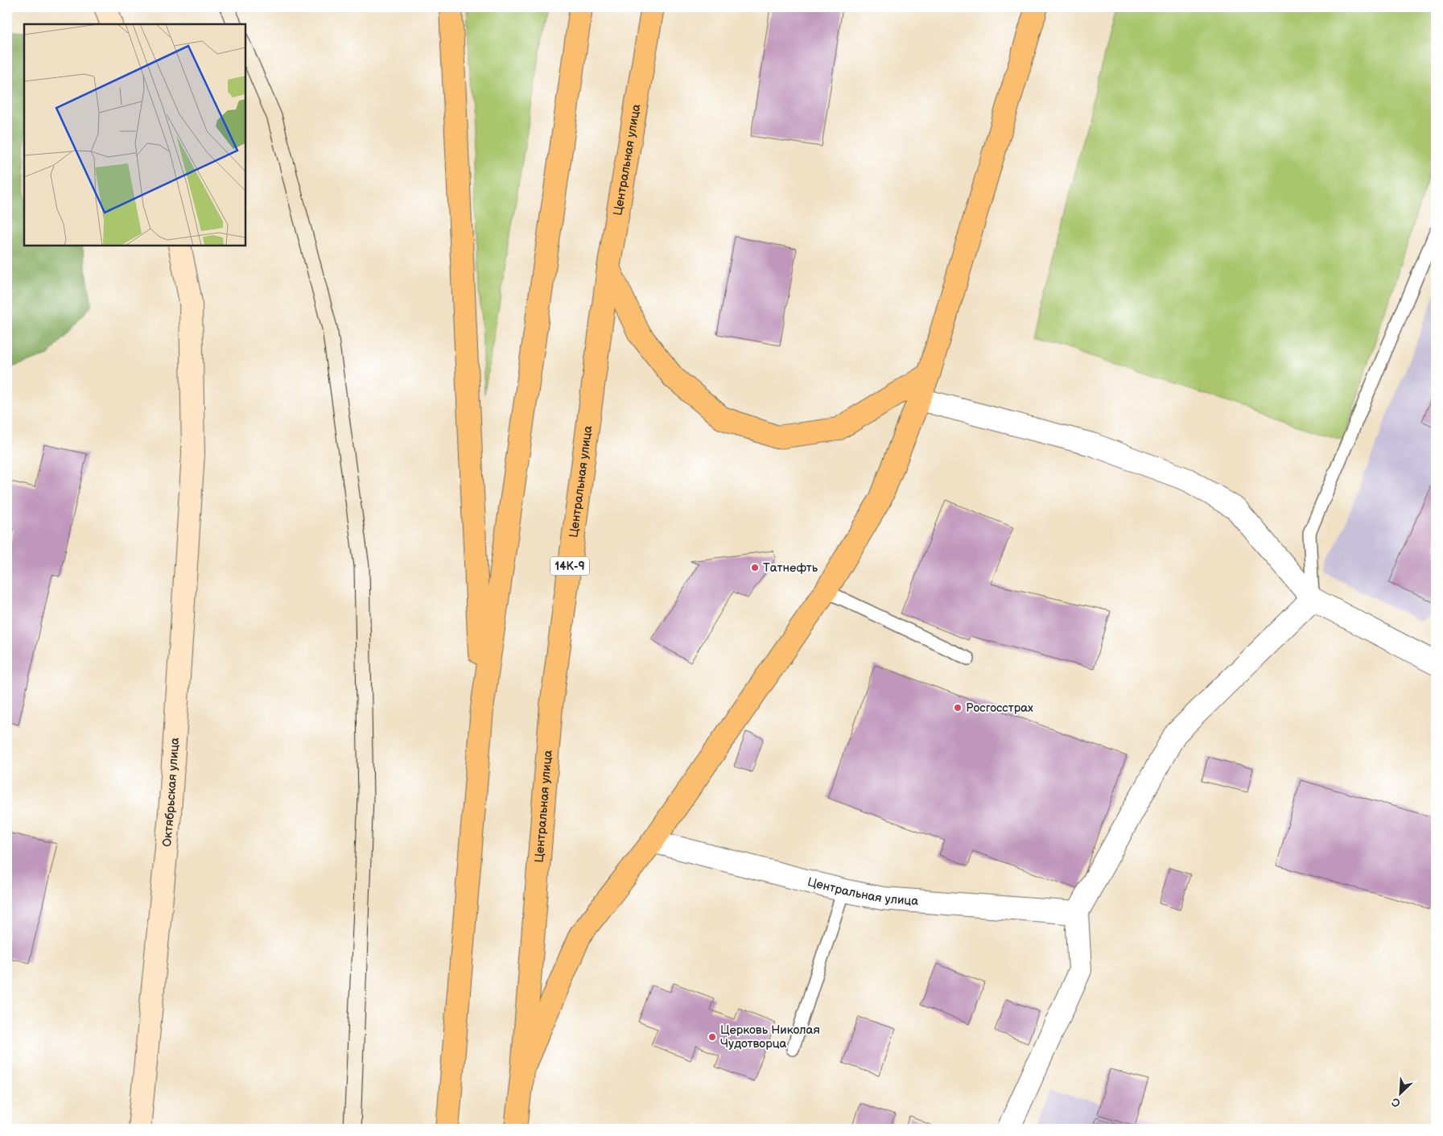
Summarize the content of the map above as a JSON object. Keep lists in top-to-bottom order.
{
  "streets": {
    "main road": ["Центральная улица", "14К-9"],
    "street": ["Октябрьская улица"]
  },
  "places": ["Татнефть", "Росгосстрах", "Церковь Николая Чудотворца"],
  "north": "bottom left"
}
